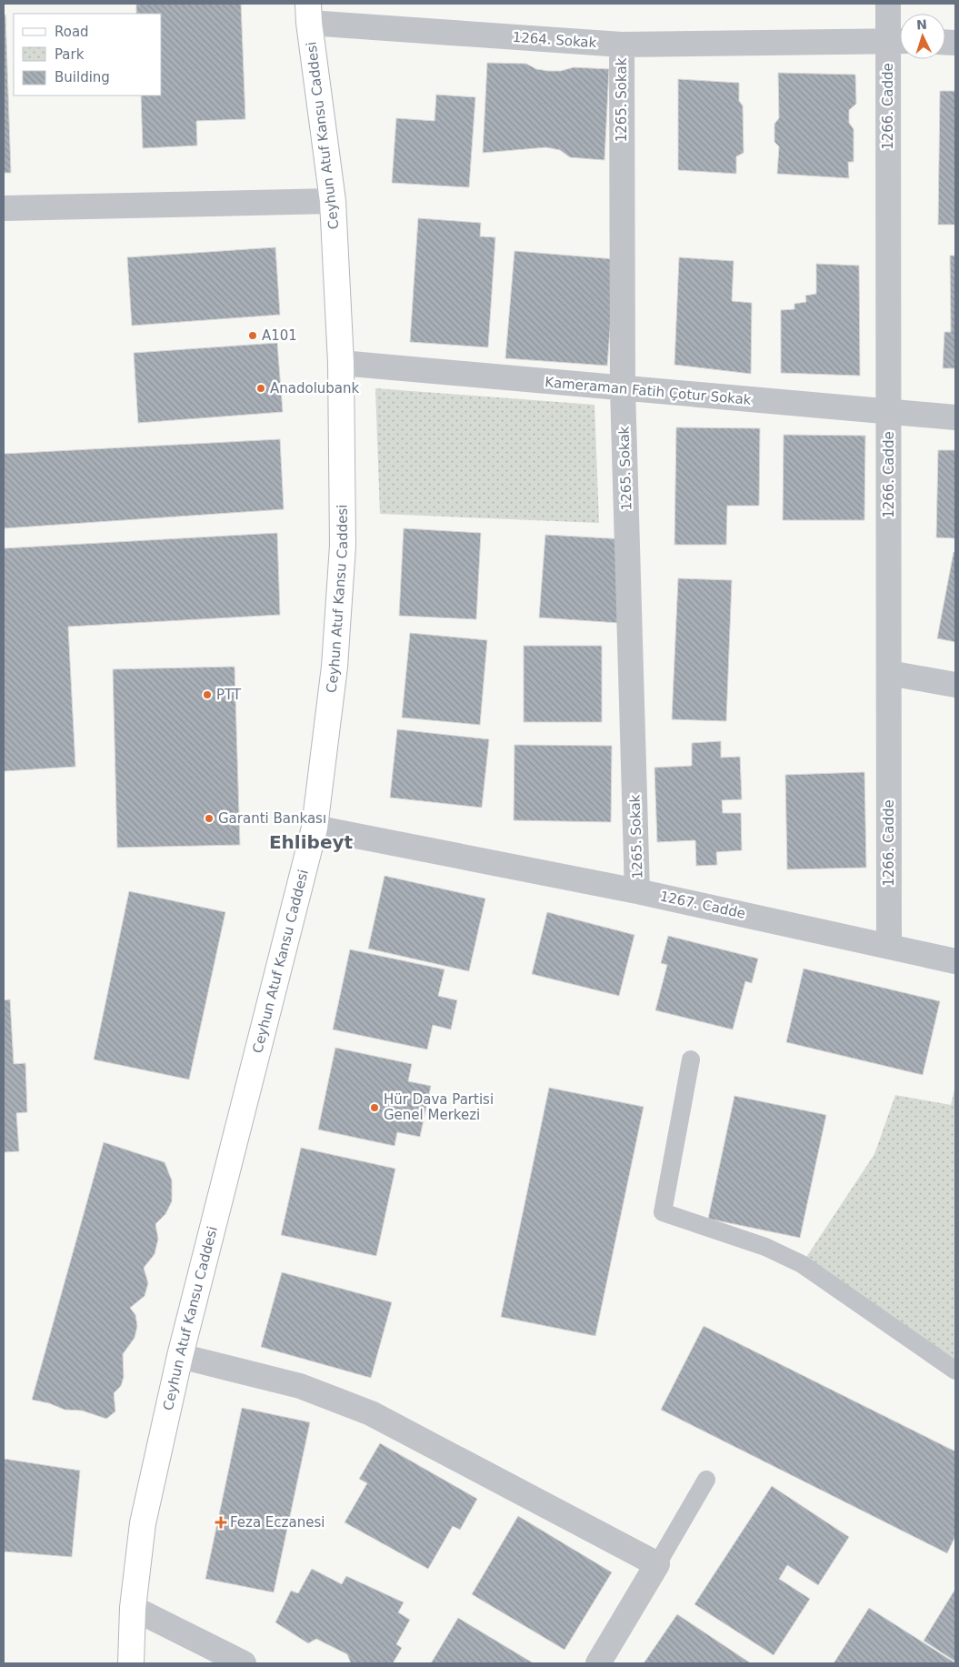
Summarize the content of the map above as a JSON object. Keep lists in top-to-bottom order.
{
  "streets": {
    "main road": ["Ceyhun Atuf Kansu Caddesi"],
    "street": [
      "1264. Sokak",
      "1265. Sokak",
      "1266. Cadde",
      "Kameraman Fatih Çotur Sokak",
      "1267. Cadde"
    ]
  },
  "crossings": [
    ["1264. Sokak", "1265. Sokak"],
    ["1264. Sokak", "1266. Cadde"],
    ["1264. Sokak", "Ceyhun Atuf Kansu Caddesi"],
    ["1265. Sokak", "Kameraman Fatih Çotur Sokak"],
    ["1265. Sokak", "1267. Cadde"],
    ["1266. Cadde", "Kameraman Fatih Çotur Sokak"],
    ["1266. Cadde", "1267. Cadde"],
    ["Ceyhun Atuf Kansu Caddesi", "Kameraman Fatih Çotur Sokak"],
    ["Ceyhun Atuf Kansu Caddesi", "1267. Cadde"]
  ],
  "districts": ["Ehlibeyt"],
  "places": {
    "other": [
      "A101",
      "Anadolubank",
      "PTT",
      "Garanti Bankası",
      "Hür Dava Partisi Genel Merkezi"
    ],
    "health": ["Feza Eczanesi"]
  },
  "legend": ["Road", "Park", "Building"],
  "north": "top"
}
